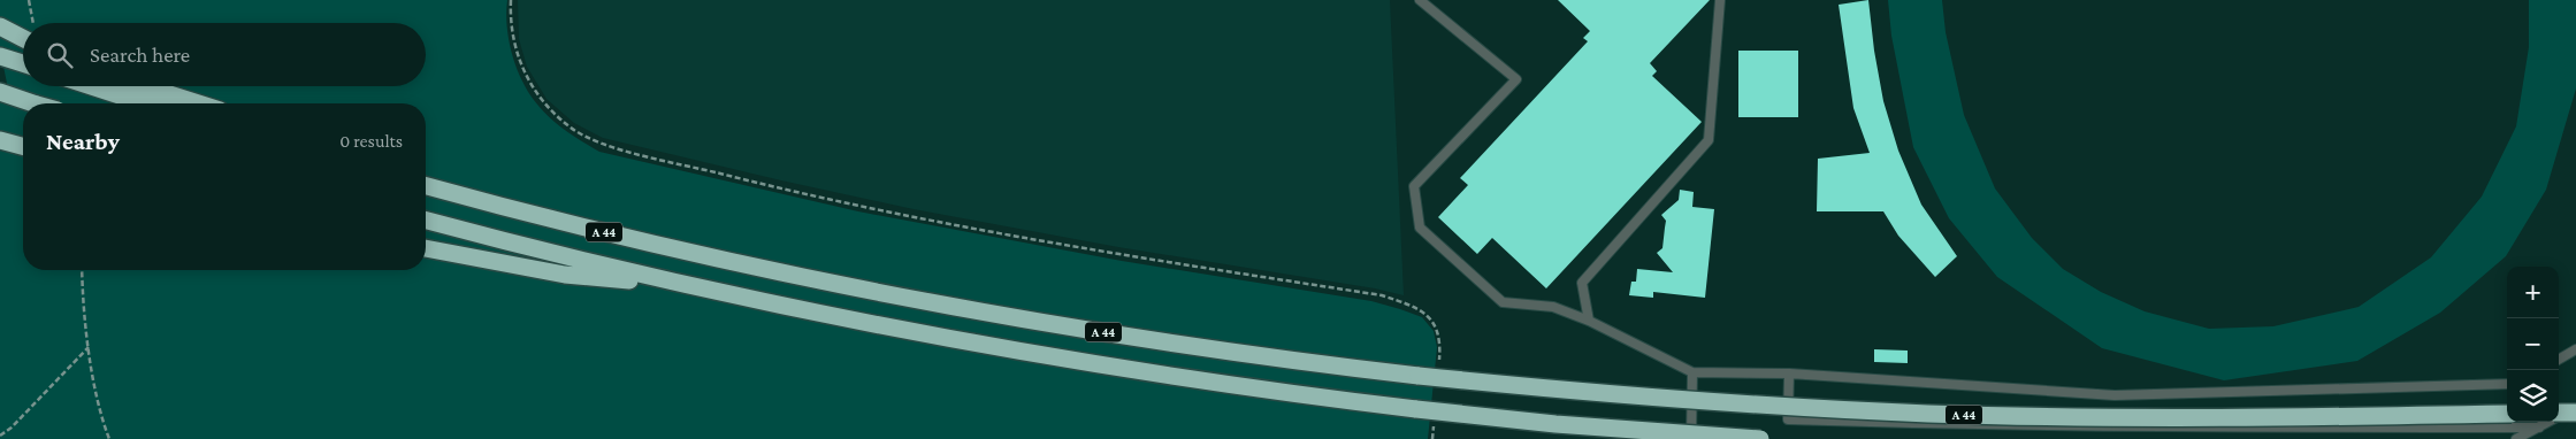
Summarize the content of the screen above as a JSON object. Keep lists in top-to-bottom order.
{
  "streets": {
    "highway": ["A 44"]
  },
  "page": {
    "search": "Search here",
    "heading": ["Nearby", "0 results"],
    "map_buttons": ["+", "−"]
  }
}
